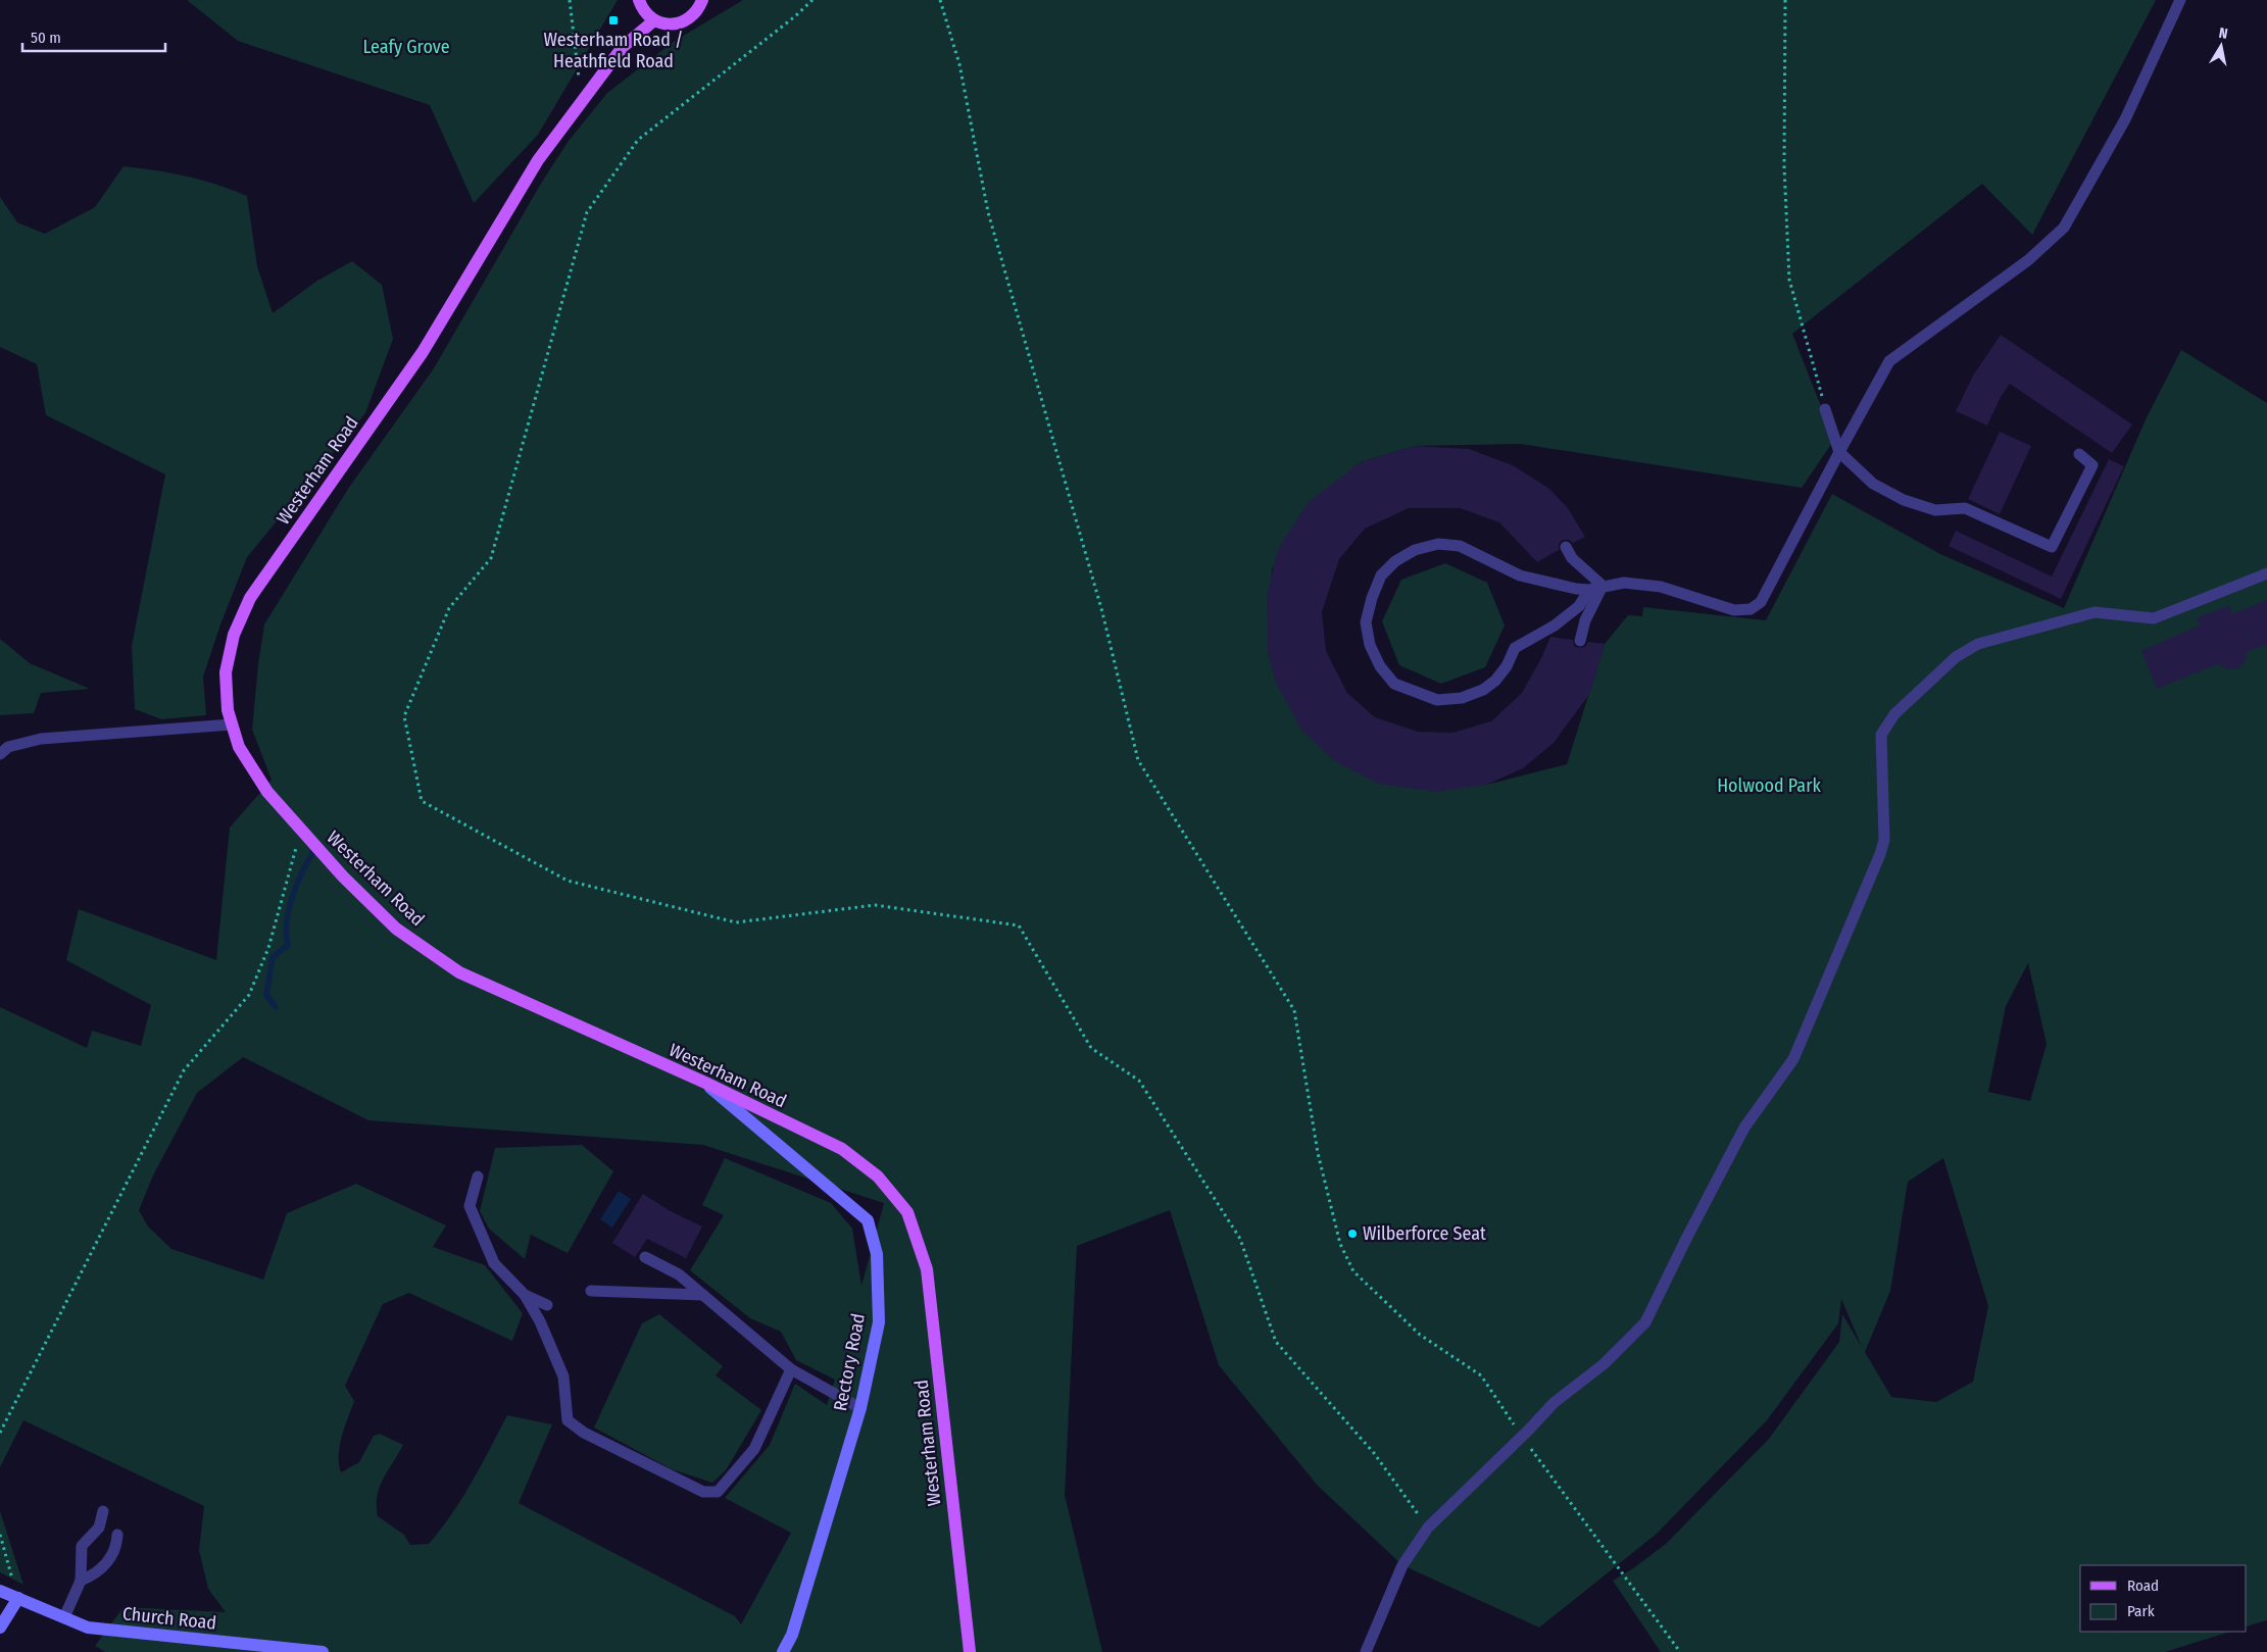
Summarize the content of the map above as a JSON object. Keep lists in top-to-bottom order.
{
  "streets": {
    "main road": ["Westerham Road"],
    "street": ["Rectory Road", "Church Road"]
  },
  "crossings": [
    ["Westerham Road", "Rectory Road"]
  ],
  "parks": ["Leafy Grove", "Holwood Park"],
  "places": {
    "transit": ["Westerham Road / Heathfield Road"],
    "other": ["Wilberforce Seat"]
  },
  "legend": ["Road", "Park"],
  "scale_bar": "50 m",
  "north": "top"
}
